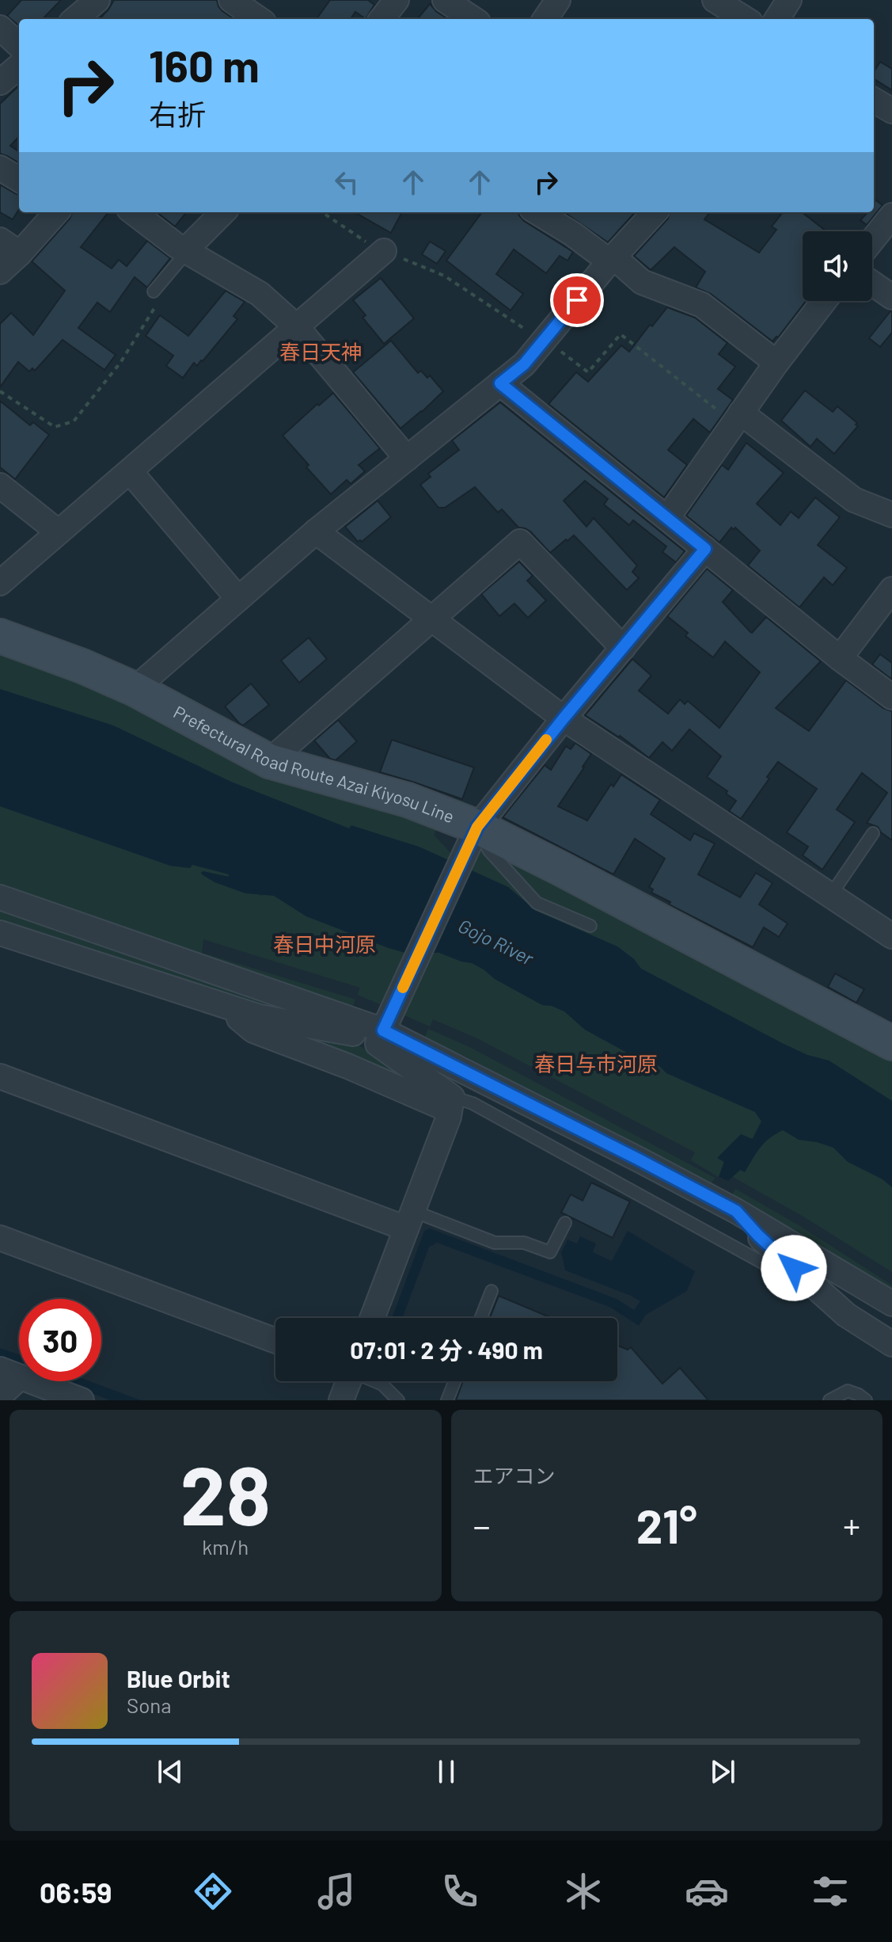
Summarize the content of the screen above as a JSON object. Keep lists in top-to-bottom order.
{
  "streets": {
    "main road": ["Prefectural Road Route Azai Kiyosu Line"]
  },
  "districts": ["春日天神", "春日中河原", "春日与市河原"],
  "water": ["Gojo River"],
  "page": {
    "turn": ["160 m", "右折"],
    "limit": "30",
    "trip": "07:01 · 2 分 · 490 m",
    "tile": [
      ["28", "km/h"],
      "エアコン"
    ],
    "heat": ["−", "21°", "+"],
    "song": ["Blue Orbit", "Sona"],
    "tabs": "06:59"
  }
}
